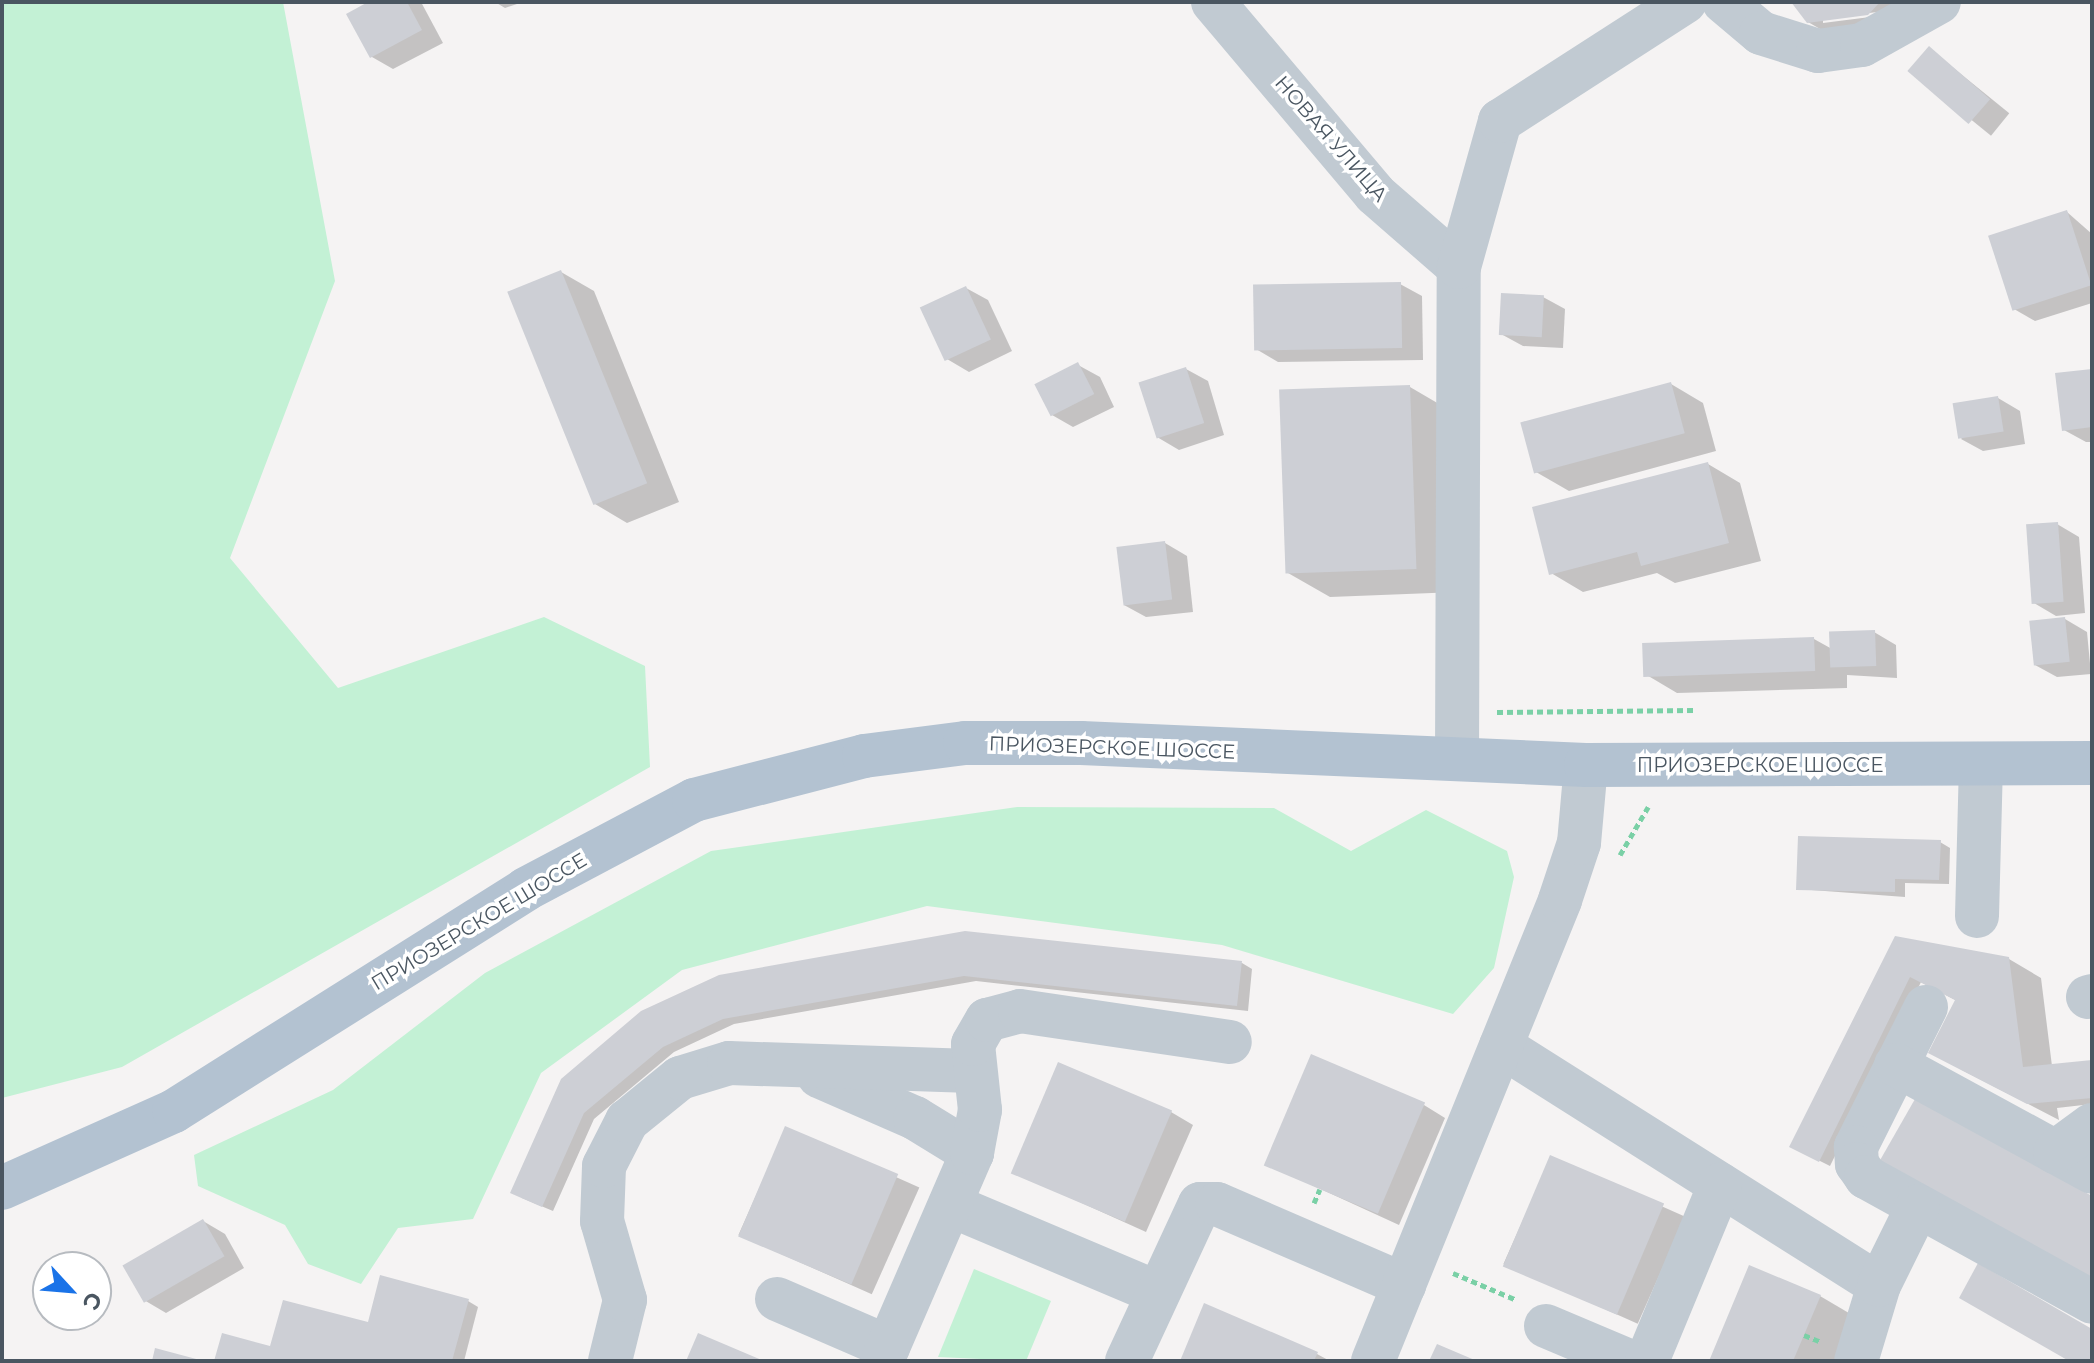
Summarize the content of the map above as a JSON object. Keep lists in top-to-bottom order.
{
  "streets": {
    "main road": ["ПРИОЗЕРСКОЕ ШОССЕ"],
    "street": ["НОВАЯ УЛИЦА"]
  },
  "north": "bottom right"
}
